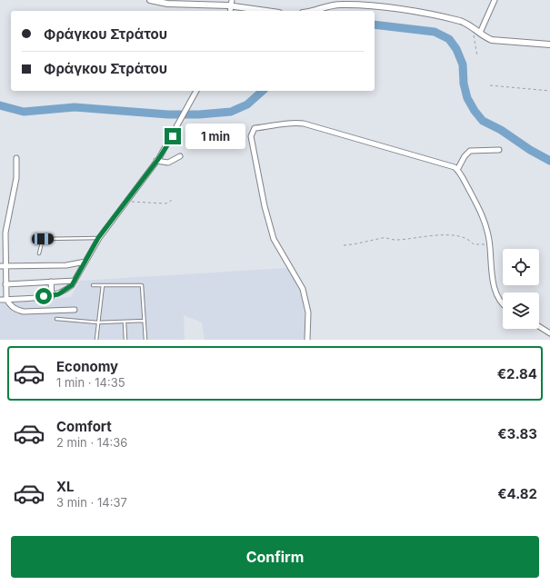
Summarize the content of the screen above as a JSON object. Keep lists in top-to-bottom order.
{
  "page": {
    "banner": ["Φράγκου Στράτου", "Φράγκου Στράτου"],
    "bubble": "1 min",
    "list": [
      {
        "name": "Economy",
        "note": "1 min · 14:35",
        "value": "€2.84"
      },
      {
        "name": "Comfort",
        "note": "2 min · 14:36",
        "value": "€3.83"
      },
      {
        "name": "XL",
        "note": "3 min · 14:37",
        "value": "€4.82"
      }
    ],
    "buttons": "Confirm"
  }
}
